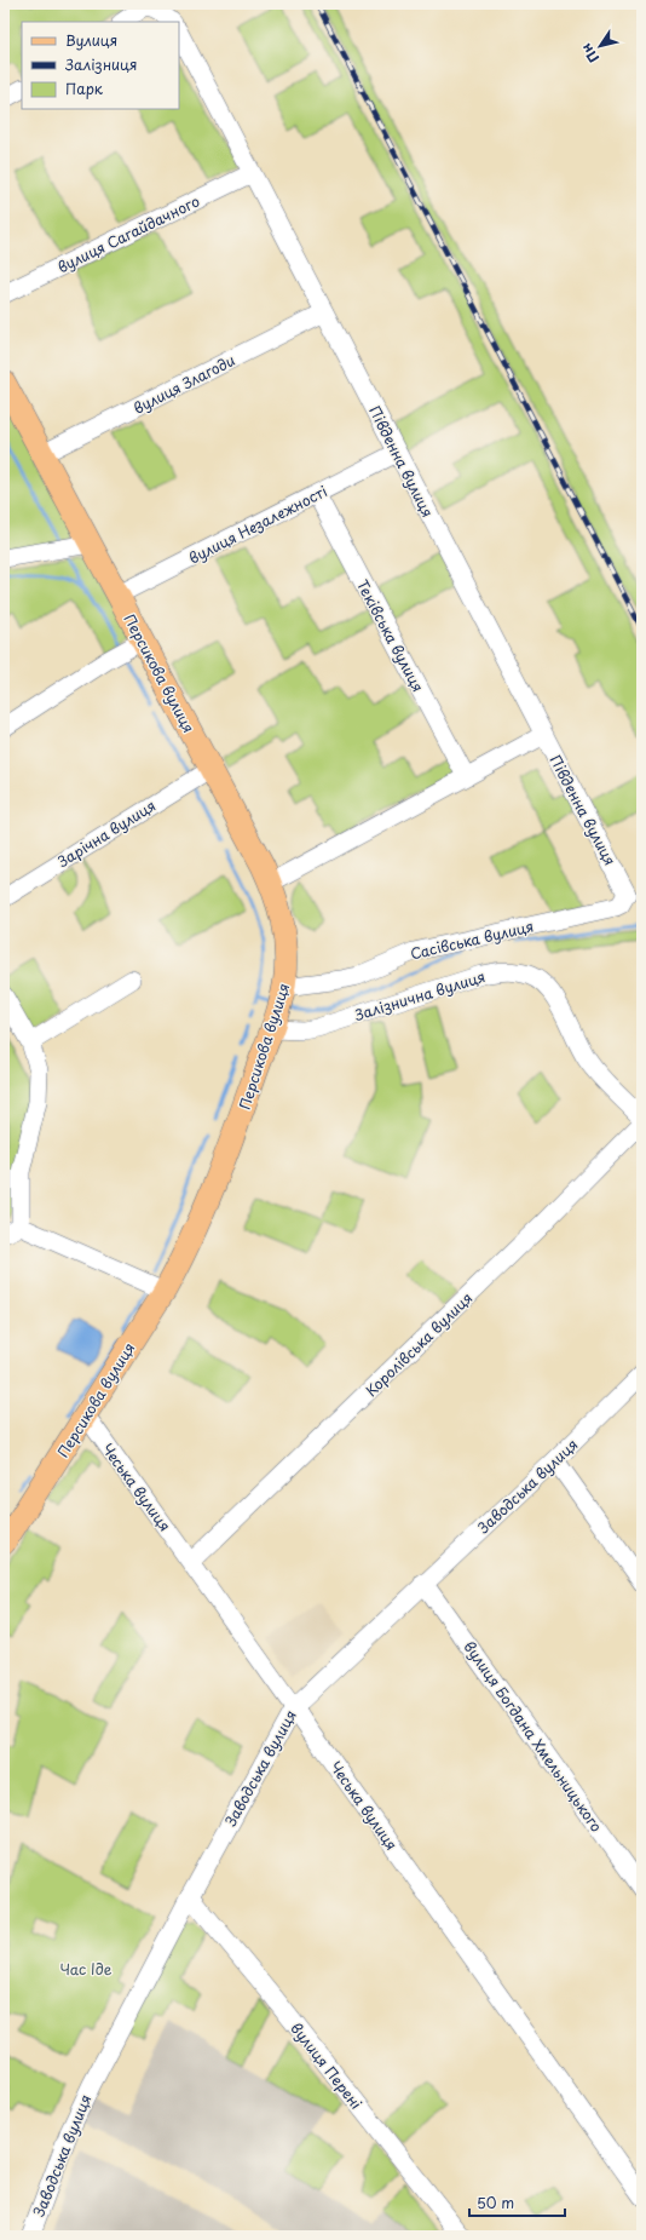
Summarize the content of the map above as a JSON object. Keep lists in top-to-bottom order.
{
  "streets": {
    "main road": ["Персикова вулиця"],
    "street": [
      "вулиця Сагайдачного",
      "вулиця Злагоди",
      "Південна вулиця",
      "вулиця Незалежності",
      "Теківська вулиця",
      "Зарічна вулиця",
      "Сасівська вулиця",
      "Залізнична вулиця",
      "Королівська вулиця",
      "Заводська вулиця",
      "Чеська вулиця",
      "вулиця Богдана Хмельницького",
      "вулиця Перені"
    ]
  },
  "crossings": [
    ["вулиця Сагайдачного", "Південна вулиця"],
    ["вулиця Злагоди", "Південна вулиця"],
    ["вулиця Злагоди", "Персикова вулиця"],
    ["Південна вулиця", "вулиця Незалежності"],
    ["Південна вулиця", "Сасівська вулиця"],
    ["вулиця Незалежності", "Теківська вулиця"],
    ["вулиця Незалежності", "Персикова вулиця"],
    ["Персикова вулиця", "Зарічна вулиця"],
    ["Персикова вулиця", "Сасівська вулиця"],
    ["Персикова вулиця", "Залізнична вулиця"],
    ["Персикова вулиця", "Чеська вулиця"],
    ["Королівська вулиця", "Чеська вулиця"],
    ["Заводська вулиця", "Чеська вулиця"],
    ["Заводська вулиця", "вулиця Богдана Хмельницького"],
    ["Заводська вулиця", "вулиця Перені"]
  ],
  "parks": ["Час Іде"],
  "legend": ["Вулиця", "Залізниця", "Парк"],
  "scale_bar": "50 m",
  "north": "bottom left"
}
